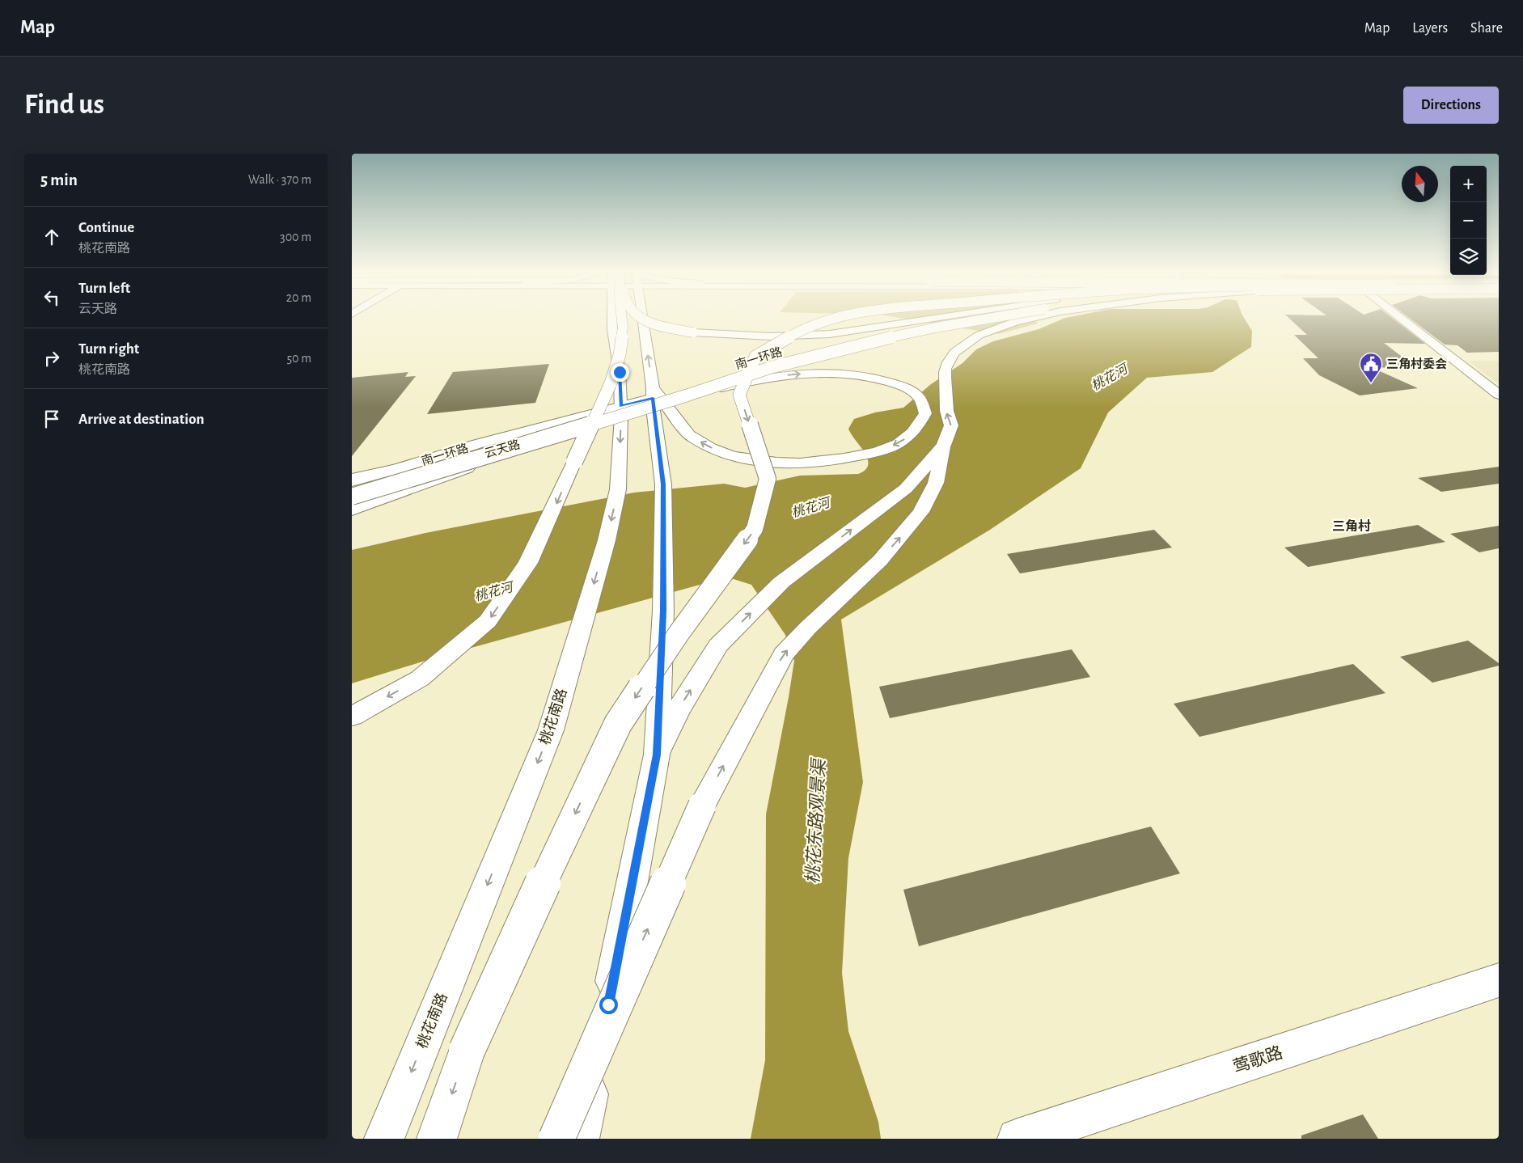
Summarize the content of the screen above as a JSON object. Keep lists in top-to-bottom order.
{
  "streets": {
    "main road": [
      "南一环路",
      "云天路",
      "桃花南路",
      "莺歌路"
    ]
  },
  "crossings": [
    ["云天路", "桃花南路"]
  ],
  "districts": ["三角村"],
  "water": ["桃花河", "桃花东路观景渠"],
  "places": {
    "public building": ["三角村委会"]
  },
  "north": "top",
  "page": {
    "header": "Map",
    "nav": ["Map", "Layers", "Share"],
    "buttons": "Directions",
    "title": "Find us",
    "heading": ["5 min", "Walk · 370 m"],
    "map_buttons": ["+", "−"],
    "list": [
      ["Continue", "桃花南路", "300 m"],
      ["Turn left", "云天路", "20 m"],
      ["Turn right", "桃花南路", "50 m"],
      "Arrive at destination"
    ]
  }
}
